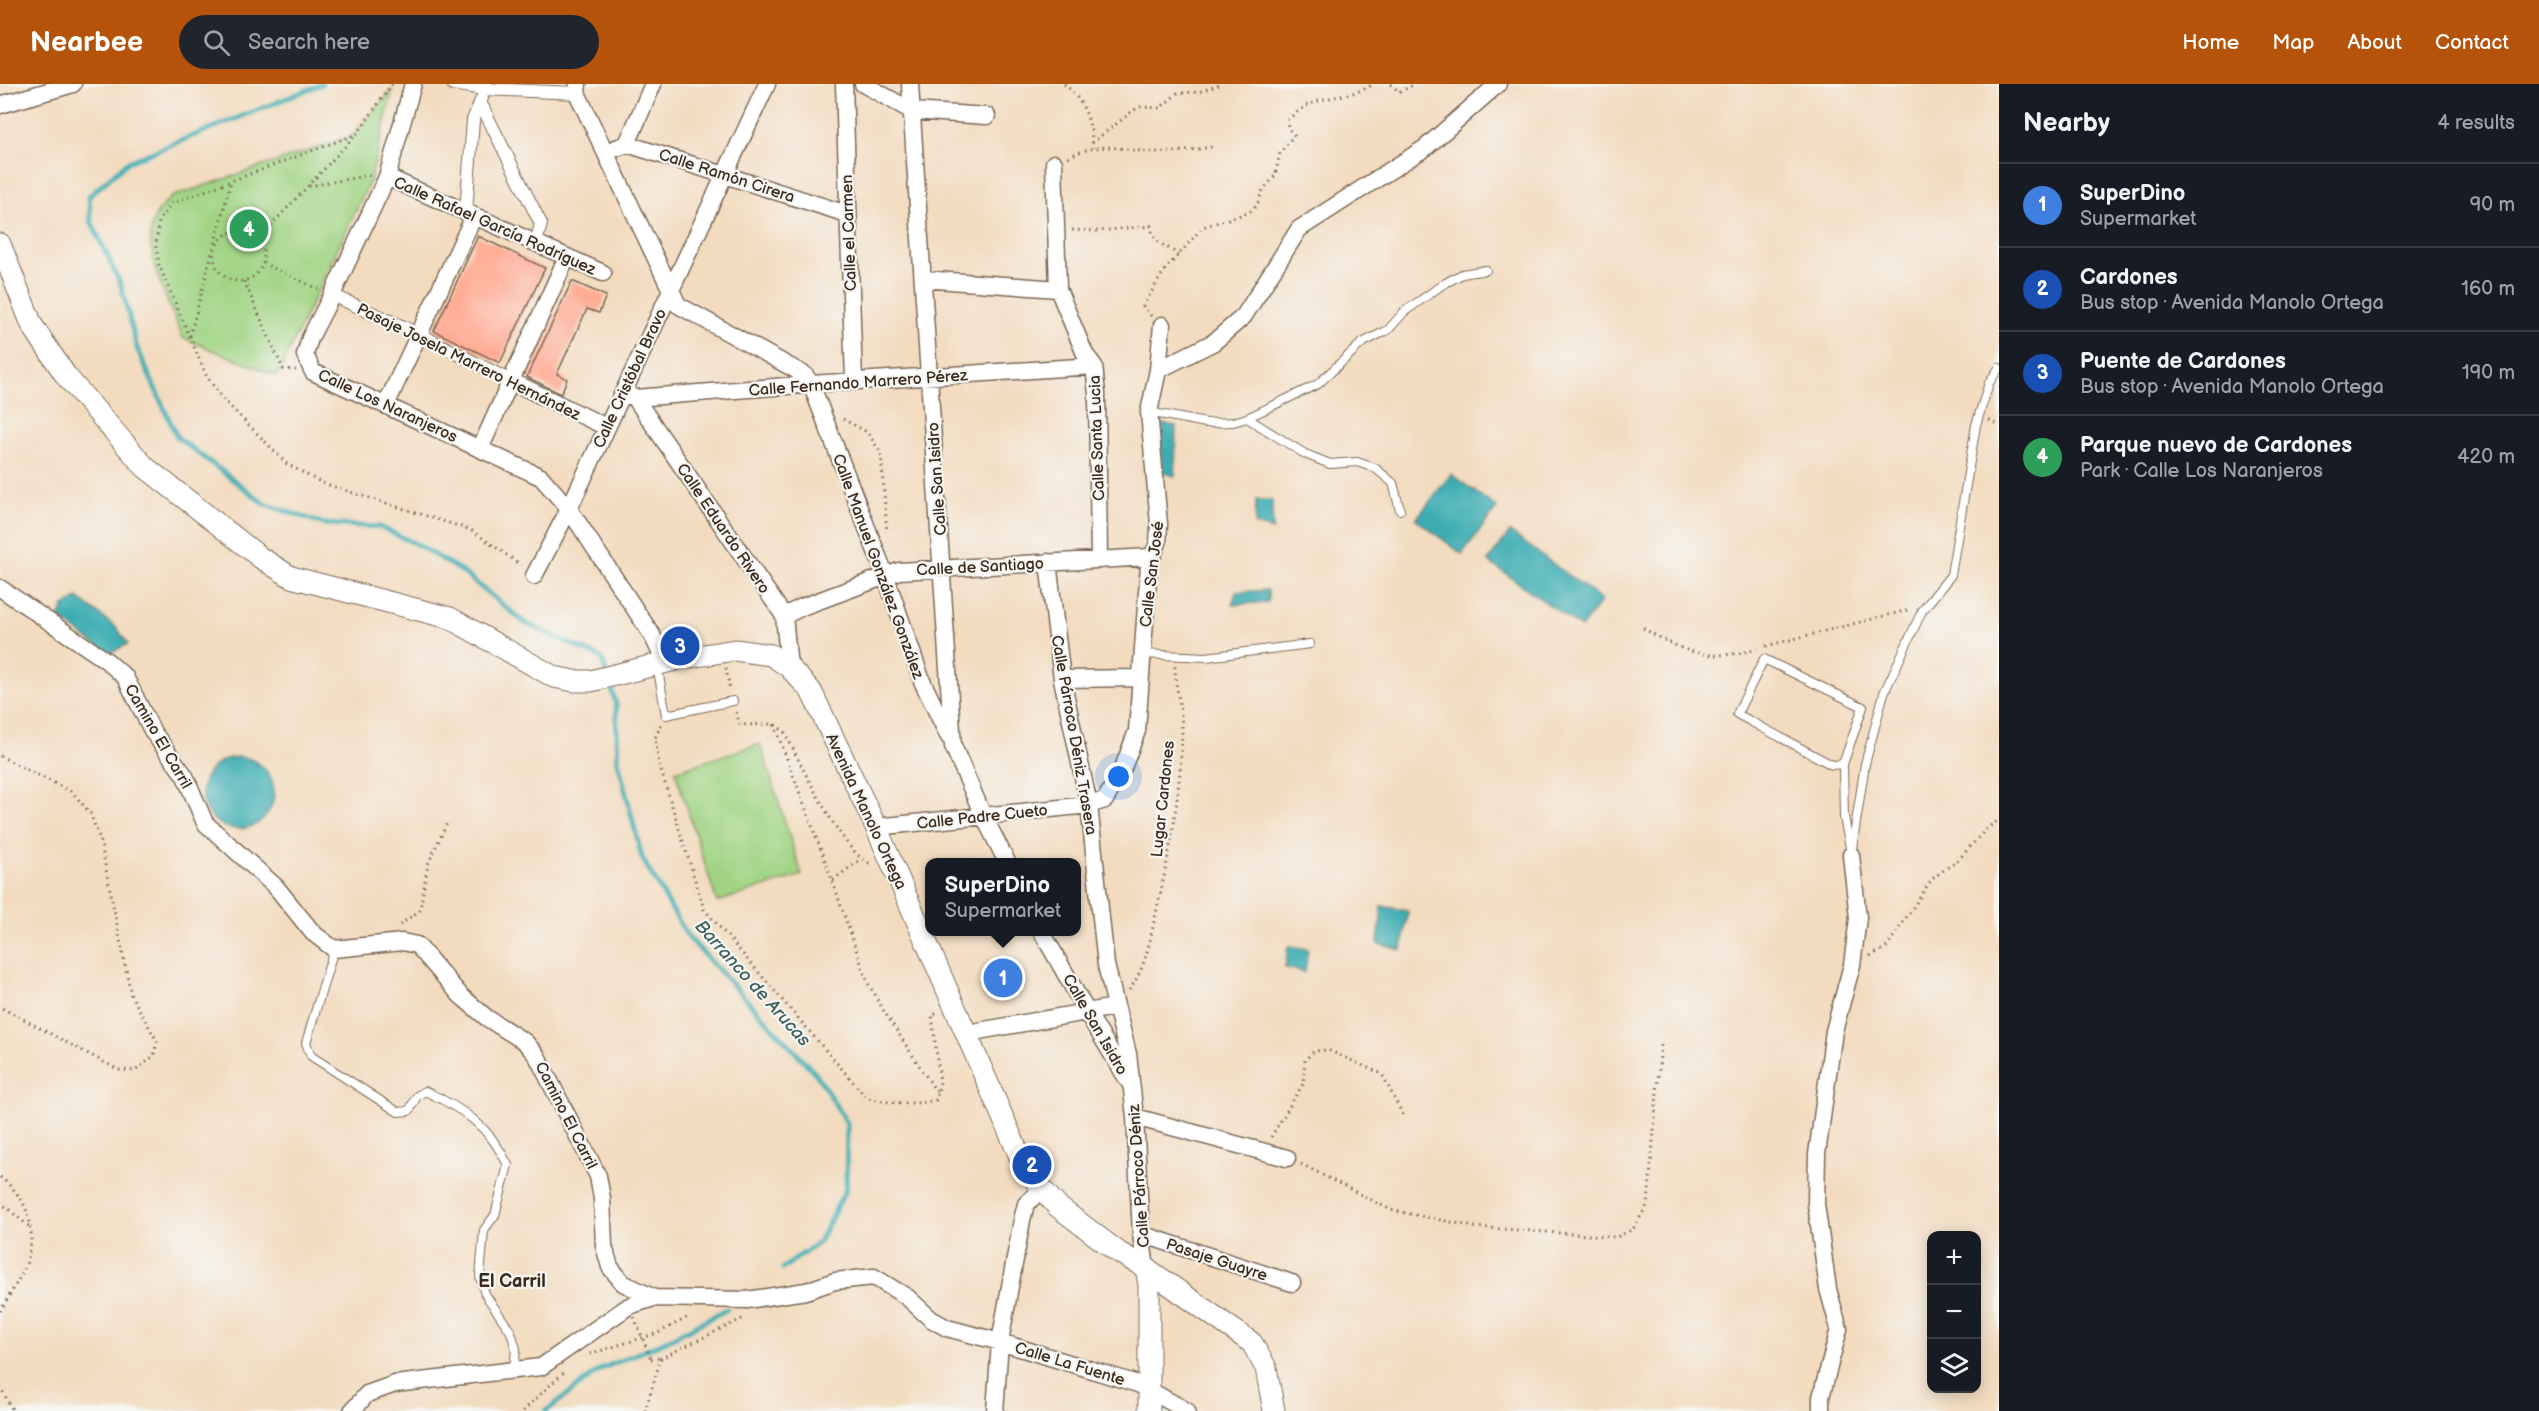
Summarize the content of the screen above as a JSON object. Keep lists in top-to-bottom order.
{
  "streets": {
    "street": [
      "Calle Ramón Cirera",
      "Calle Rafael García Rodríguez",
      "Calle el Carmen",
      "Pasaje Josela Marrero Hernández",
      "Calle Cristóbal Bravo",
      "Calle Fernando Marrero Pérez",
      "Calle Los Naranjeros",
      "Calle Santa Lucia",
      "Calle San Isidro",
      "Calle Eduardo Rivero",
      "Calle Manuel González González",
      "Calle de Santiago",
      "Calle San José",
      "Calle Párroco Déniz Trasera",
      "Camino El Carril",
      "Avenida Manolo Ortega",
      "Calle Padre Cueto",
      "Calle Párroco Déniz",
      "Pasaje Guayre",
      "Calle La Fuente"
    ],
    "path": ["Lugar Cardones"]
  },
  "crossings": [
    ["Calle Ramón Cirera", "Calle el Carmen"],
    ["Calle Ramón Cirera", "Calle Cristóbal Bravo"],
    ["Calle Rafael García Rodríguez", "Calle Los Naranjeros"],
    ["Calle el Carmen", "Calle Fernando Marrero Pérez"],
    ["Pasaje Josela Marrero Hernández", "Calle Cristóbal Bravo"],
    ["Pasaje Josela Marrero Hernández", "Calle Los Naranjeros"],
    ["Calle Cristóbal Bravo", "Calle Fernando Marrero Pérez"],
    ["Calle Cristóbal Bravo", "Calle Los Naranjeros"],
    ["Calle Cristóbal Bravo", "Calle Eduardo Rivero"],
    ["Calle Fernando Marrero Pérez", "Calle Santa Lucia"],
    ["Calle Fernando Marrero Pérez", "Calle San Isidro"],
    ["Calle Fernando Marrero Pérez", "Calle Eduardo Rivero"],
    ["Calle Fernando Marrero Pérez", "Calle Manuel González González"],
    ["Calle Santa Lucia", "Calle de Santiago"],
    ["Calle San Isidro", "Calle Manuel González González"],
    ["Calle San Isidro", "Calle de Santiago"],
    ["Calle San Isidro", "Calle Párroco Déniz Trasera"],
    ["Calle San Isidro", "Calle Padre Cueto"],
    ["Calle San Isidro", "Calle Párroco Déniz"],
    ["Calle Eduardo Rivero", "Calle de Santiago"],
    ["Calle Eduardo Rivero", "Avenida Manolo Ortega"],
    ["Calle Manuel González González", "Calle de Santiago"],
    ["Calle de Santiago", "Calle San José"],
    ["Calle de Santiago", "Calle Párroco Déniz Trasera"],
    ["Calle San José", "Calle Párroco Déniz Trasera"],
    ["Calle San José", "Calle Padre Cueto"],
    ["Calle Párroco Déniz Trasera", "Lugar Cardones"],
    ["Calle Párroco Déniz Trasera", "Calle Padre Cueto"],
    ["Calle Párroco Déniz Trasera", "Calle Párroco Déniz"],
    ["Camino El Carril", "Calle La Fuente"],
    ["Avenida Manolo Ortega", "Calle Padre Cueto"],
    ["Avenida Manolo Ortega", "Calle Párroco Déniz"],
    ["Calle Párroco Déniz", "Pasaje Guayre"]
  ],
  "districts": ["El Carril"],
  "water": ["Barranco de Arucas"],
  "page": {
    "header": "Nearbee",
    "search": "Search here",
    "nav": [
      "Home",
      "Map",
      "About",
      "Contact"
    ],
    "heading": ["Nearby", "4 results"],
    "list": [
      {
        "mark": "1",
        "name": "SuperDino",
        "note": "Supermarket",
        "value": "90 m"
      },
      {
        "mark": "2",
        "name": "Cardones",
        "note": "Bus stop · Avenida Manolo Ortega",
        "value": "160 m"
      },
      {
        "mark": "3",
        "name": "Puente de Cardones",
        "note": "Bus stop · Avenida Manolo Ortega",
        "value": "190 m"
      },
      {
        "mark": "4",
        "name": "Parque nuevo de Cardones",
        "note": "Park · Calle Los Naranjeros",
        "value": "420 m"
      }
    ],
    "pins": [
      "4",
      "3",
      "1",
      "2"
    ],
    "popup": ["SuperDino", "Supermarket"],
    "map_buttons": ["+", "−"]
  }
}
